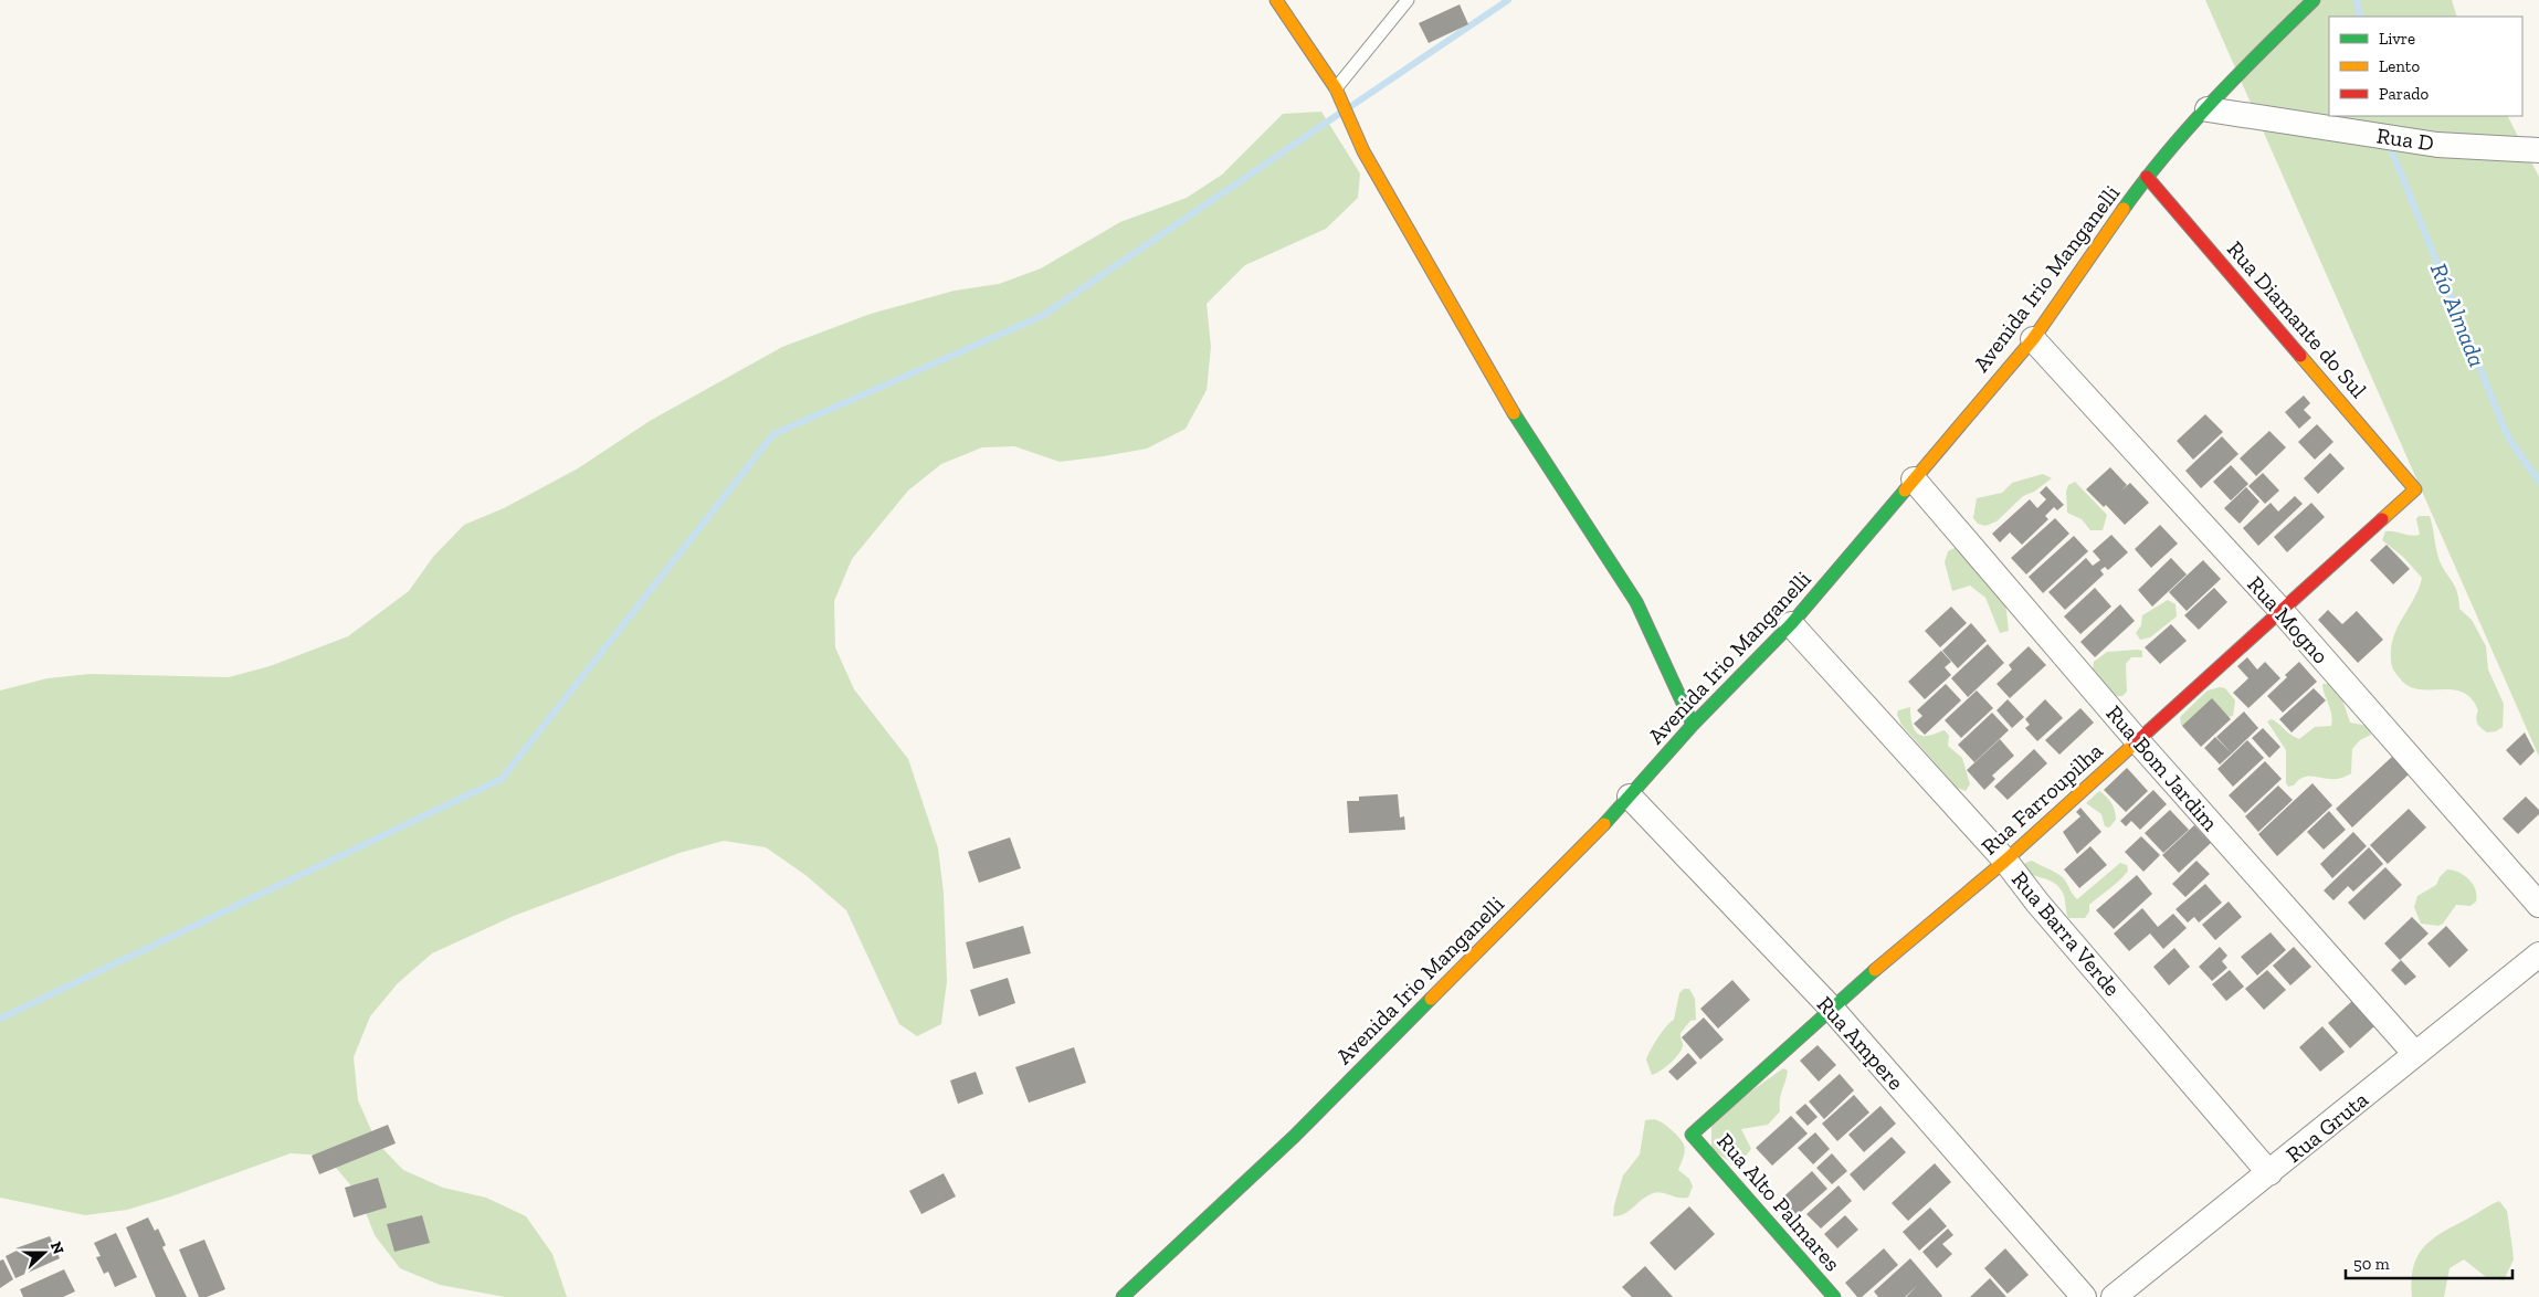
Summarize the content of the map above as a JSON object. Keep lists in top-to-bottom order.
{
  "streets": {
    "street": [
      "Rua D",
      "Avenida Irio Manganelli",
      "Rua Diamante do Sul",
      "Rua Mogno",
      "Rua Bom Jardim",
      "Rua Farroupilha",
      "Rua Barra Verde",
      "Rua Ampere",
      "Rua Gruta",
      "Rua Alto Palmares"
    ]
  },
  "crossings": [
    ["Rua D", "Avenida Irio Manganelli"],
    ["Avenida Irio Manganelli", "Rua Diamante do Sul"],
    ["Avenida Irio Manganelli", "Rua Mogno"],
    ["Avenida Irio Manganelli", "Rua Bom Jardim"],
    ["Avenida Irio Manganelli", "Rua Barra Verde"],
    ["Avenida Irio Manganelli", "Rua Ampere"],
    ["Rua Diamante do Sul", "Rua Farroupilha"],
    ["Rua Mogno", "Rua Farroupilha"],
    ["Rua Bom Jardim", "Rua Farroupilha"],
    ["Rua Bom Jardim", "Rua Gruta"],
    ["Rua Farroupilha", "Rua Barra Verde"],
    ["Rua Farroupilha", "Rua Ampere"],
    ["Rua Farroupilha", "Rua Alto Palmares"],
    ["Rua Barra Verde", "Rua Gruta"]
  ],
  "water": ["Río Almada"],
  "legend": ["Livre", "Lento", "Parado"],
  "scale_bar": "50 m",
  "north": "right"
}
